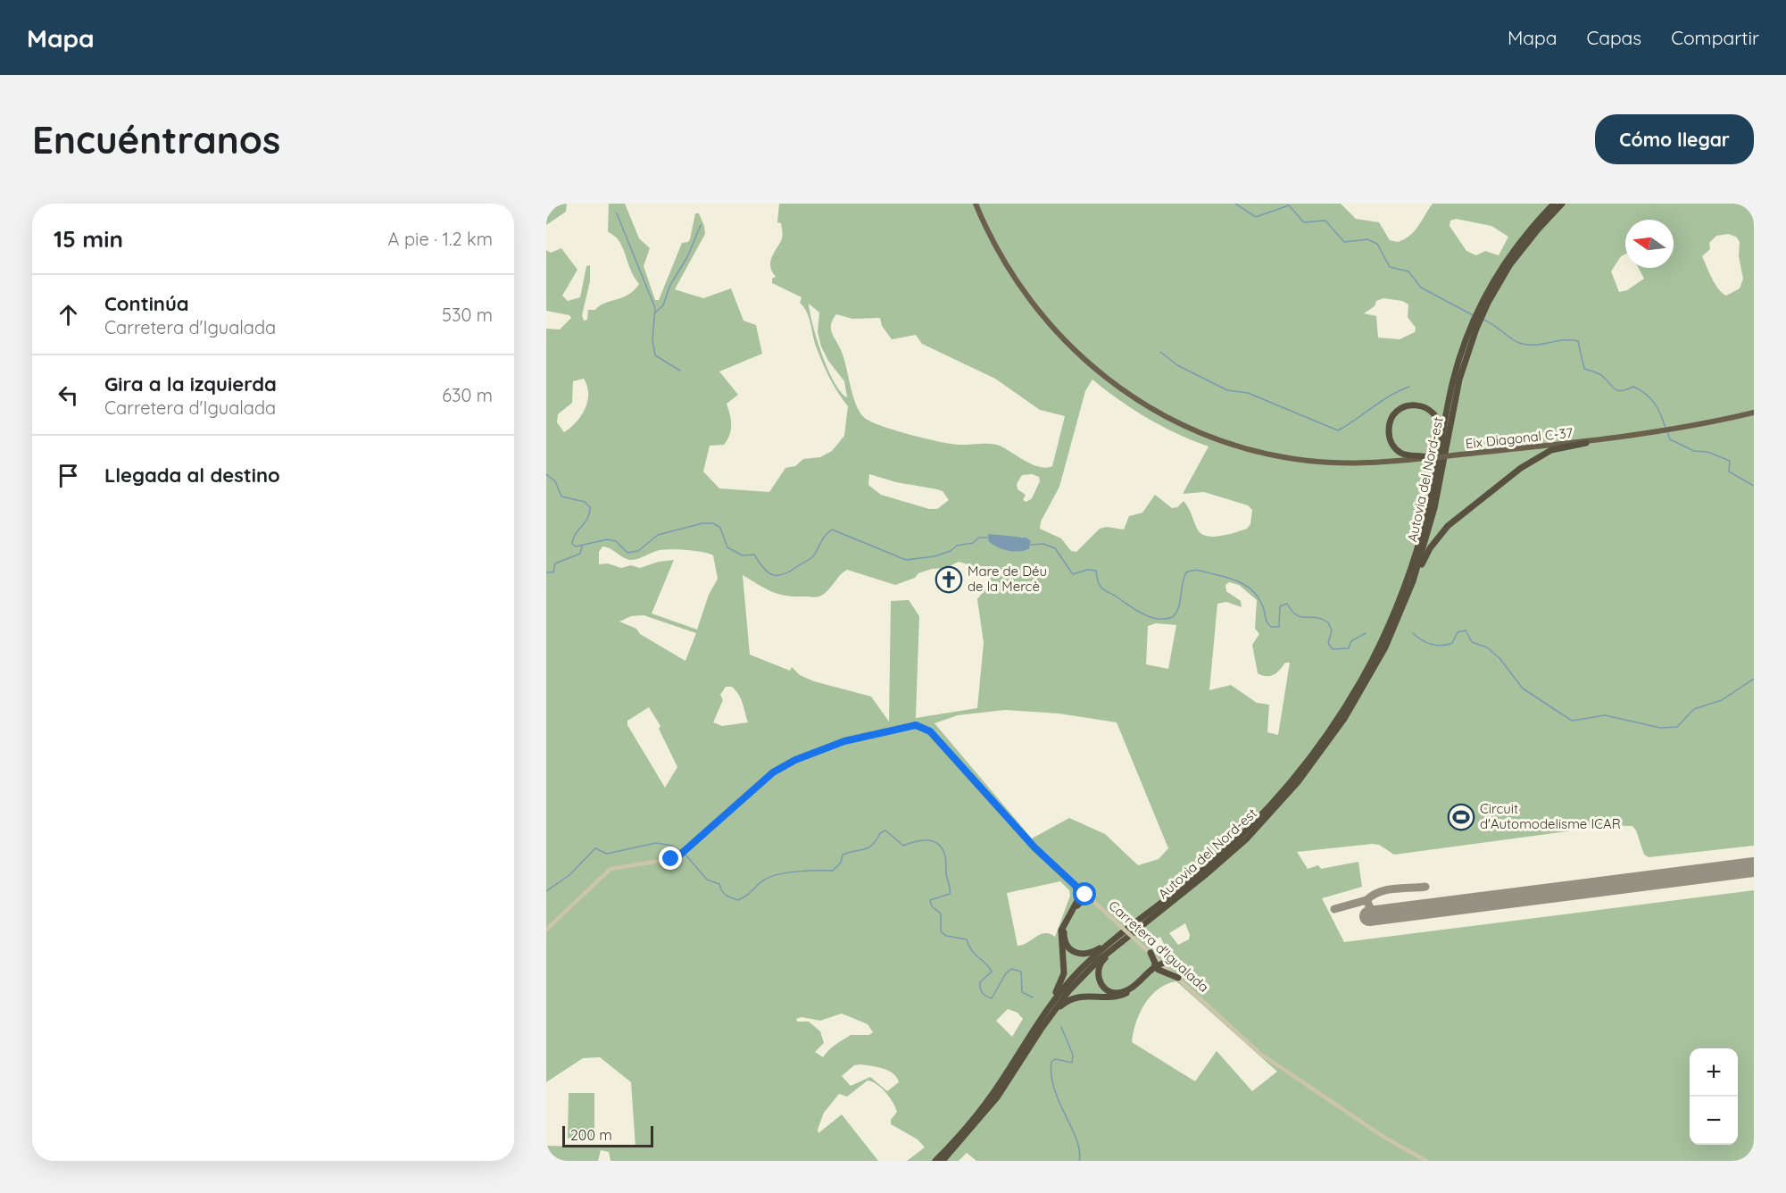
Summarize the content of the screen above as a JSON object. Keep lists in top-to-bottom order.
{
  "streets": {
    "highway": ["Eix Diagonal C-37", "Autovia del Nord-est"],
    "street": ["Carretera d'Igualada"]
  },
  "places": {
    "church": ["Mare de Déu de la Mercè"],
    "sports": ["Circuit d'Automodelisme ICAR"]
  },
  "scale_bar": "200 m",
  "north": "left",
  "page": {
    "header": "Mapa",
    "nav": ["Mapa", "Capas", "Compartir"],
    "buttons": "Cómo llegar",
    "title": "Encuéntranos",
    "heading": ["15 min", "A pie · 1.2 km"],
    "list": [
      ["Continúa", "Carretera d'Igualada", "530 m"],
      ["Gira a la izquierda", "Carretera d'Igualada", "630 m"],
      "Llegada al destino"
    ],
    "map_buttons": ["+", "−"],
    "scale": "200 m"
  }
}
